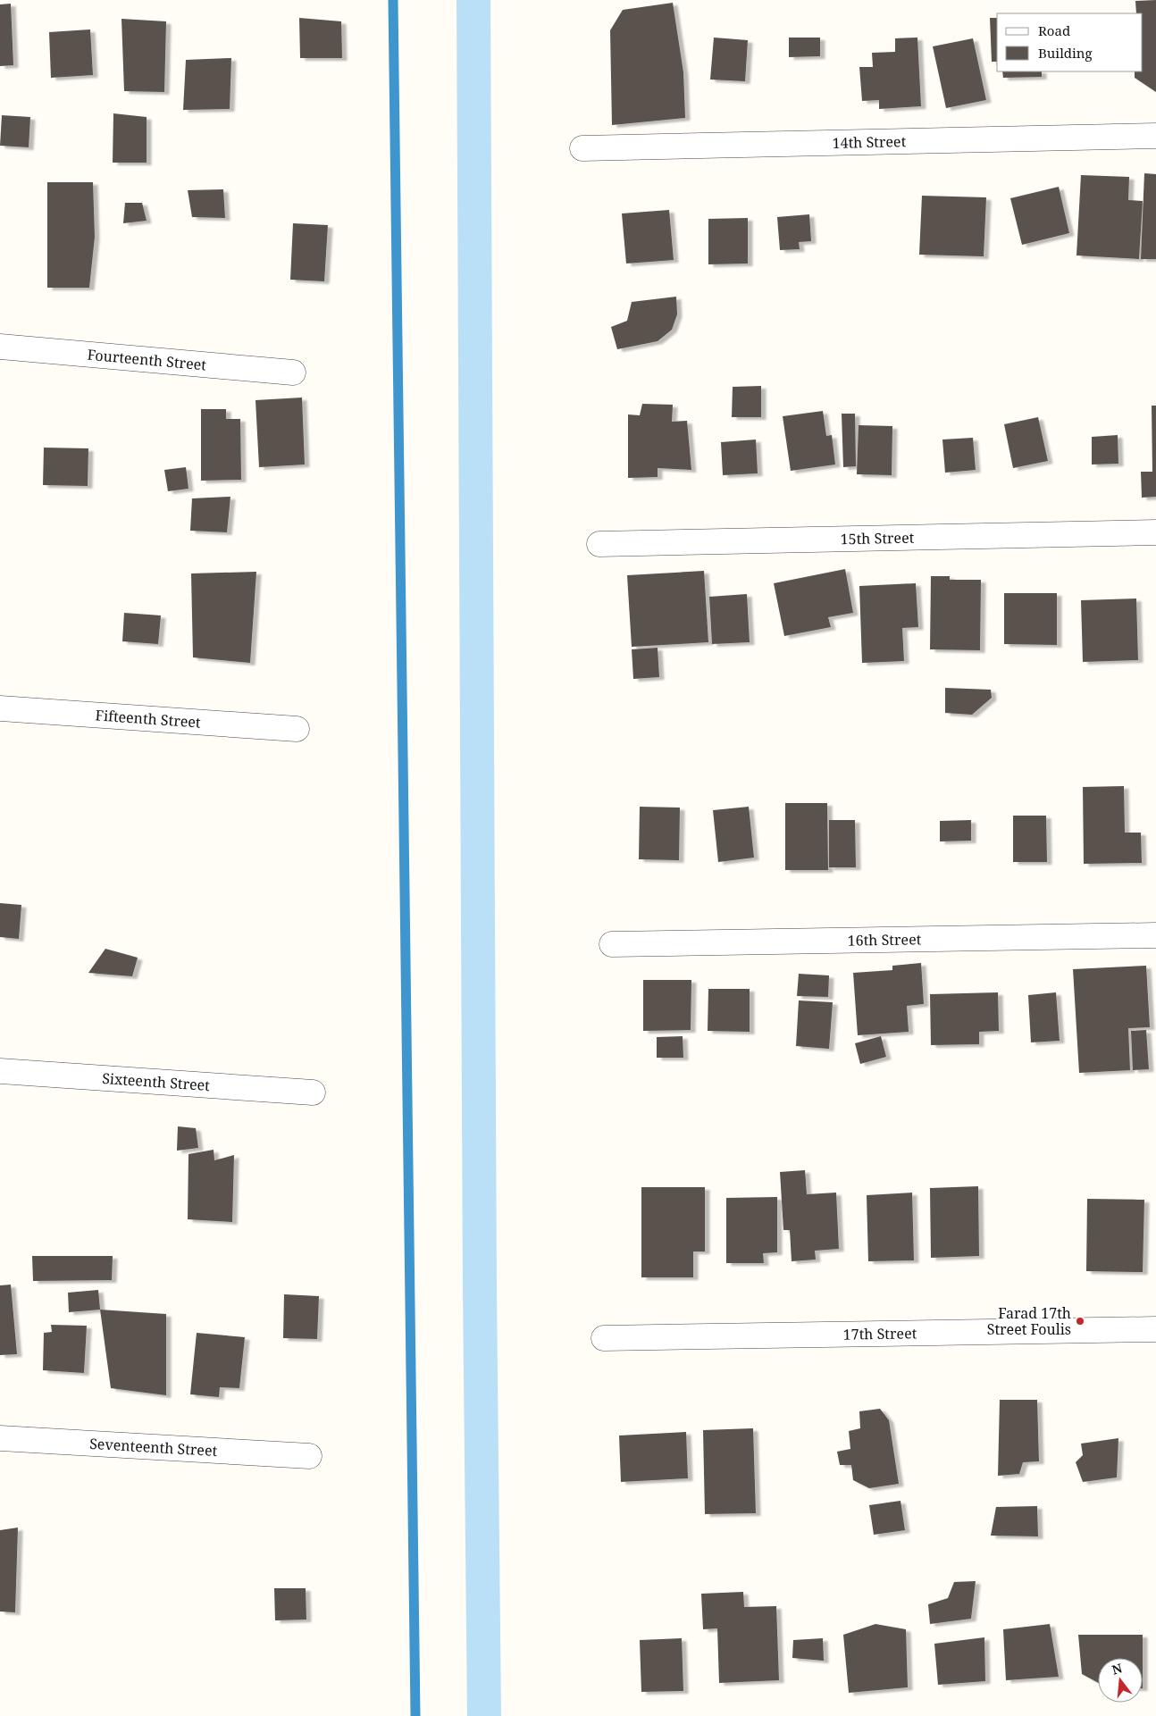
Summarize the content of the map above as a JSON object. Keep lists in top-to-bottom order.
{
  "streets": {
    "street": [
      "14th Street",
      "Fourteenth Street",
      "15th Street",
      "Fifteenth Street",
      "16th Street",
      "Sixteenth Street",
      "17th Street",
      "Seventeenth Street"
    ]
  },
  "places": ["Farad 17th Street Foulis"],
  "legend": ["Road", "Building"],
  "north": "top"
}
